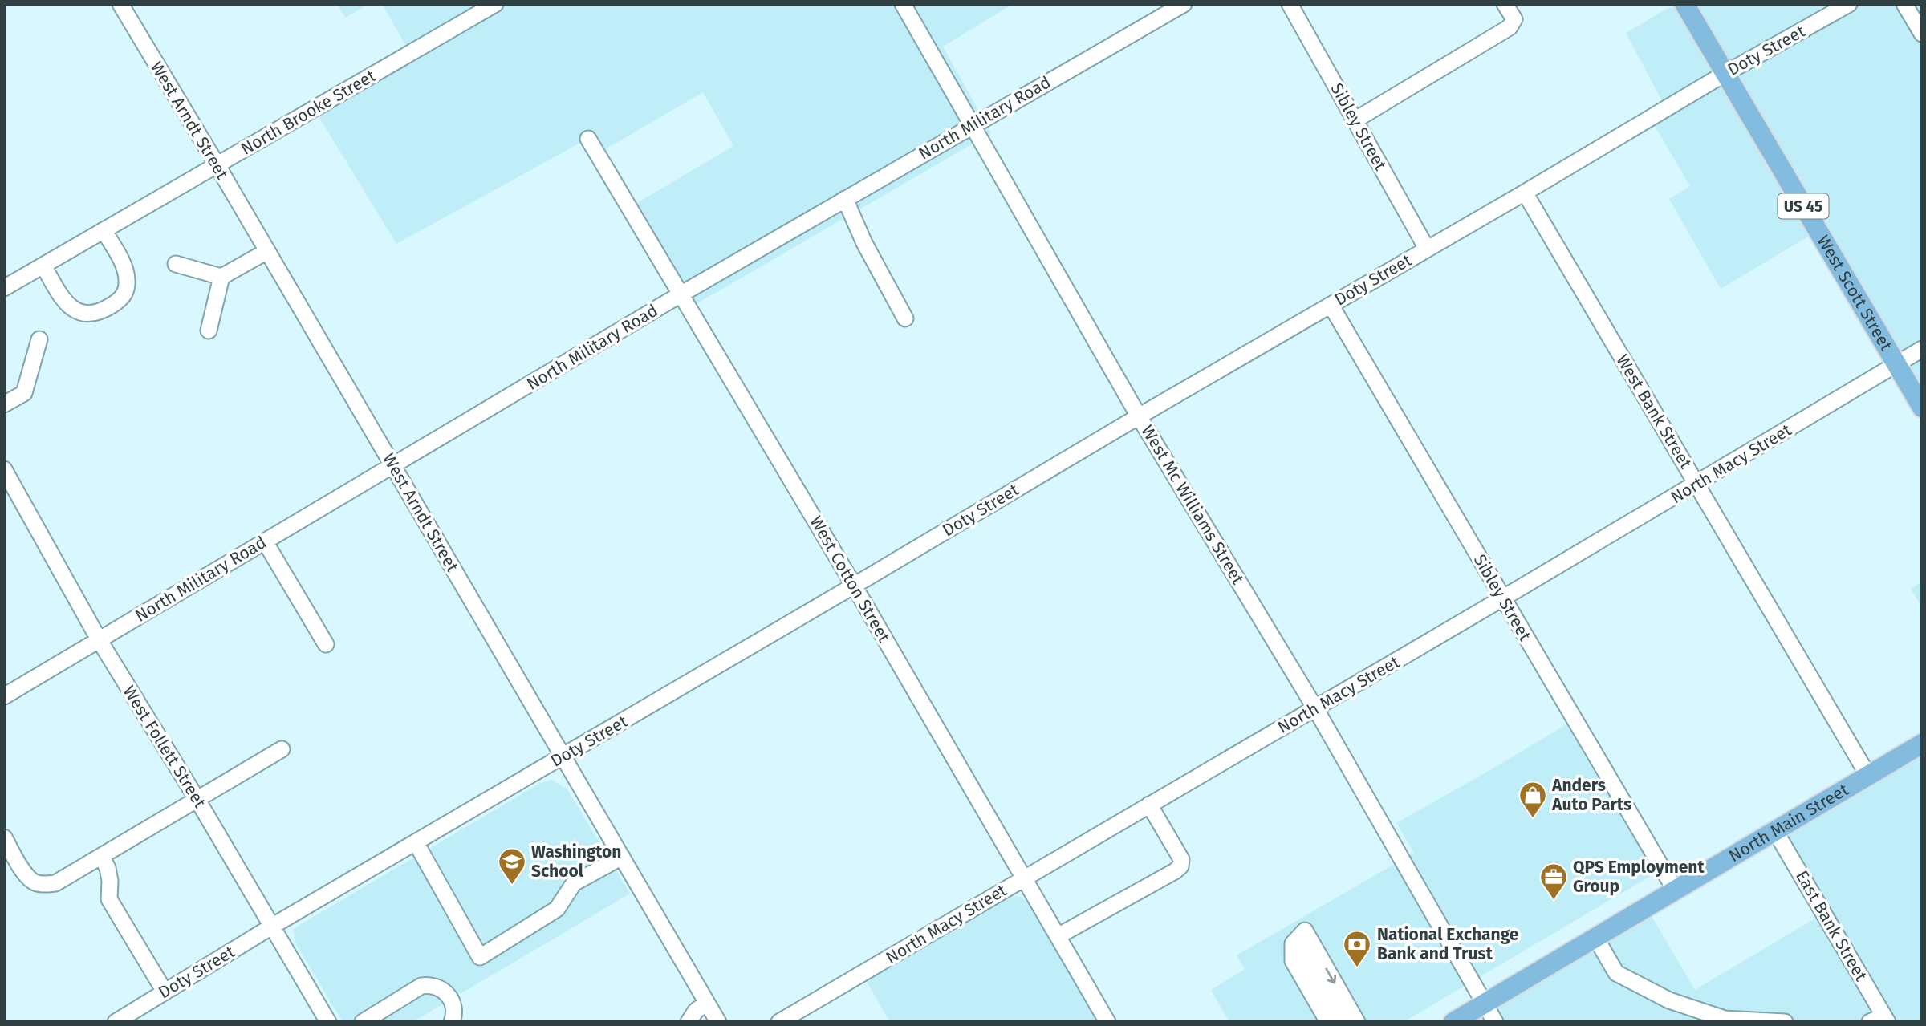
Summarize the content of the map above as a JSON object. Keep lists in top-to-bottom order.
{
  "streets": {
    "main road": ["US 45", "West Scott Street", "North Main Street"],
    "street": [
      "Doty Street",
      "North Brooke Street",
      "North Military Road",
      "West Arndt Street",
      "Sibley Street",
      "West Bank Street",
      "North Macy Street",
      "West Mc Williams Street",
      "West Cotton Street",
      "West Follett Street",
      "East Bank Street"
    ]
  },
  "crossings": [
    ["Doty Street", "West Arndt Street"],
    ["Doty Street", "Sibley Street"],
    ["Doty Street", "West Scott Street"],
    ["Doty Street", "West Bank Street"],
    ["Doty Street", "West Mc Williams Street"],
    ["Doty Street", "West Cotton Street"],
    ["Doty Street", "West Follett Street"],
    ["North Brooke Street", "West Arndt Street"],
    ["North Military Road", "West Arndt Street"],
    ["North Military Road", "West Mc Williams Street"],
    ["North Military Road", "West Cotton Street"],
    ["North Military Road", "West Follett Street"],
    ["Sibley Street", "North Macy Street"],
    ["Sibley Street", "North Main Street"],
    ["West Scott Street", "North Macy Street"],
    ["West Bank Street", "North Macy Street"],
    ["West Bank Street", "North Main Street"],
    ["North Macy Street", "West Mc Williams Street"],
    ["North Macy Street", "West Cotton Street"],
    ["West Mc Williams Street", "North Main Street"],
    ["North Main Street", "East Bank Street"]
  ],
  "places": {
    "shop": ["Anders Auto Parts"],
    "school or university": ["Washington School"],
    "office": ["QPS Employment Group"],
    "bank": ["National Exchange Bank and Trust"]
  }
}
